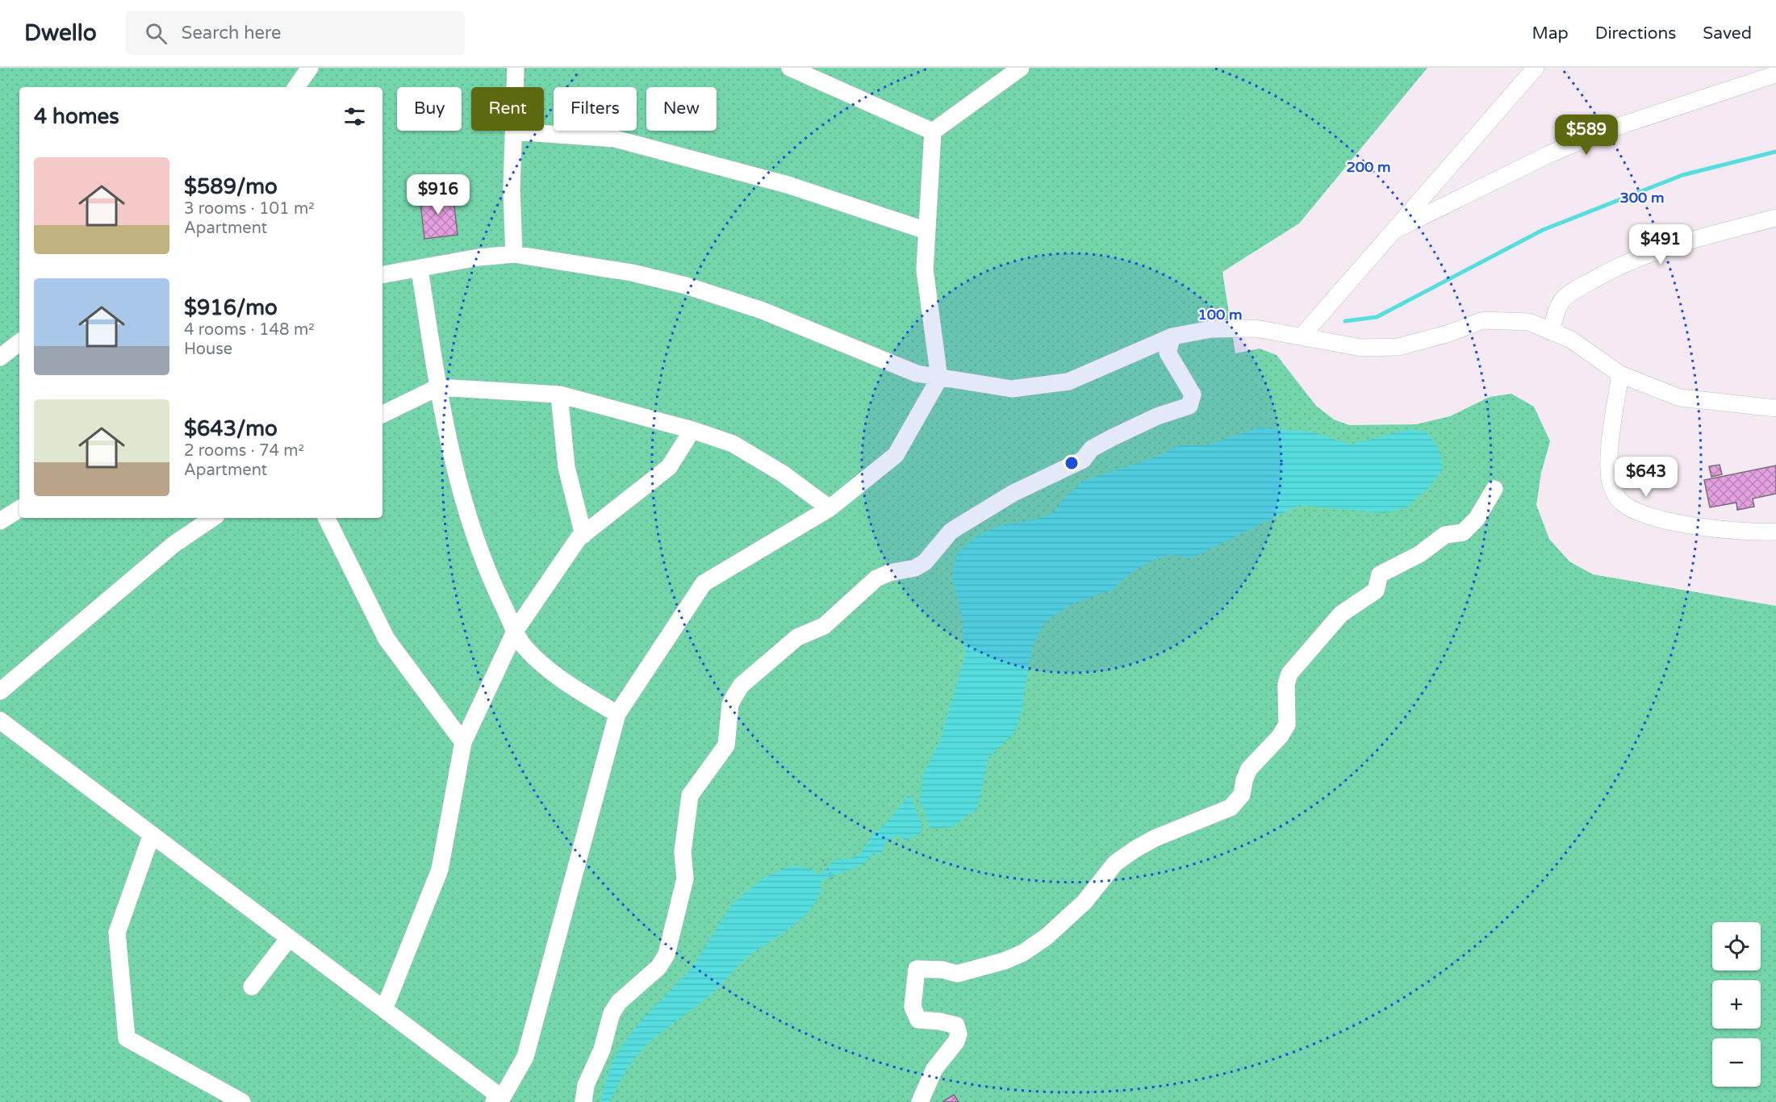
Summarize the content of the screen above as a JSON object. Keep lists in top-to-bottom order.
{
  "page": {
    "header": "Dwello",
    "search": "Search here",
    "nav": ["Map", "Directions", "Saved"],
    "chip": [
      "Buy",
      "Rent",
      "Filters",
      "New"
    ],
    "heading": "4 homes",
    "price": [
      "$589",
      "$916",
      "$491",
      "$643"
    ],
    "list": [
      {
        "name": "$589/mo",
        "note": "3 rooms · 101 m² · Apartment"
      },
      {
        "name": "$916/mo",
        "note": "4 rooms · 148 m² · House"
      },
      {
        "name": "$643/mo",
        "note": "2 rooms · 74 m² · Apartment"
      }
    ],
    "map_buttons": ["+", "−"]
  },
  "rings": ["200 m", "300 m", "100 m"]
}
